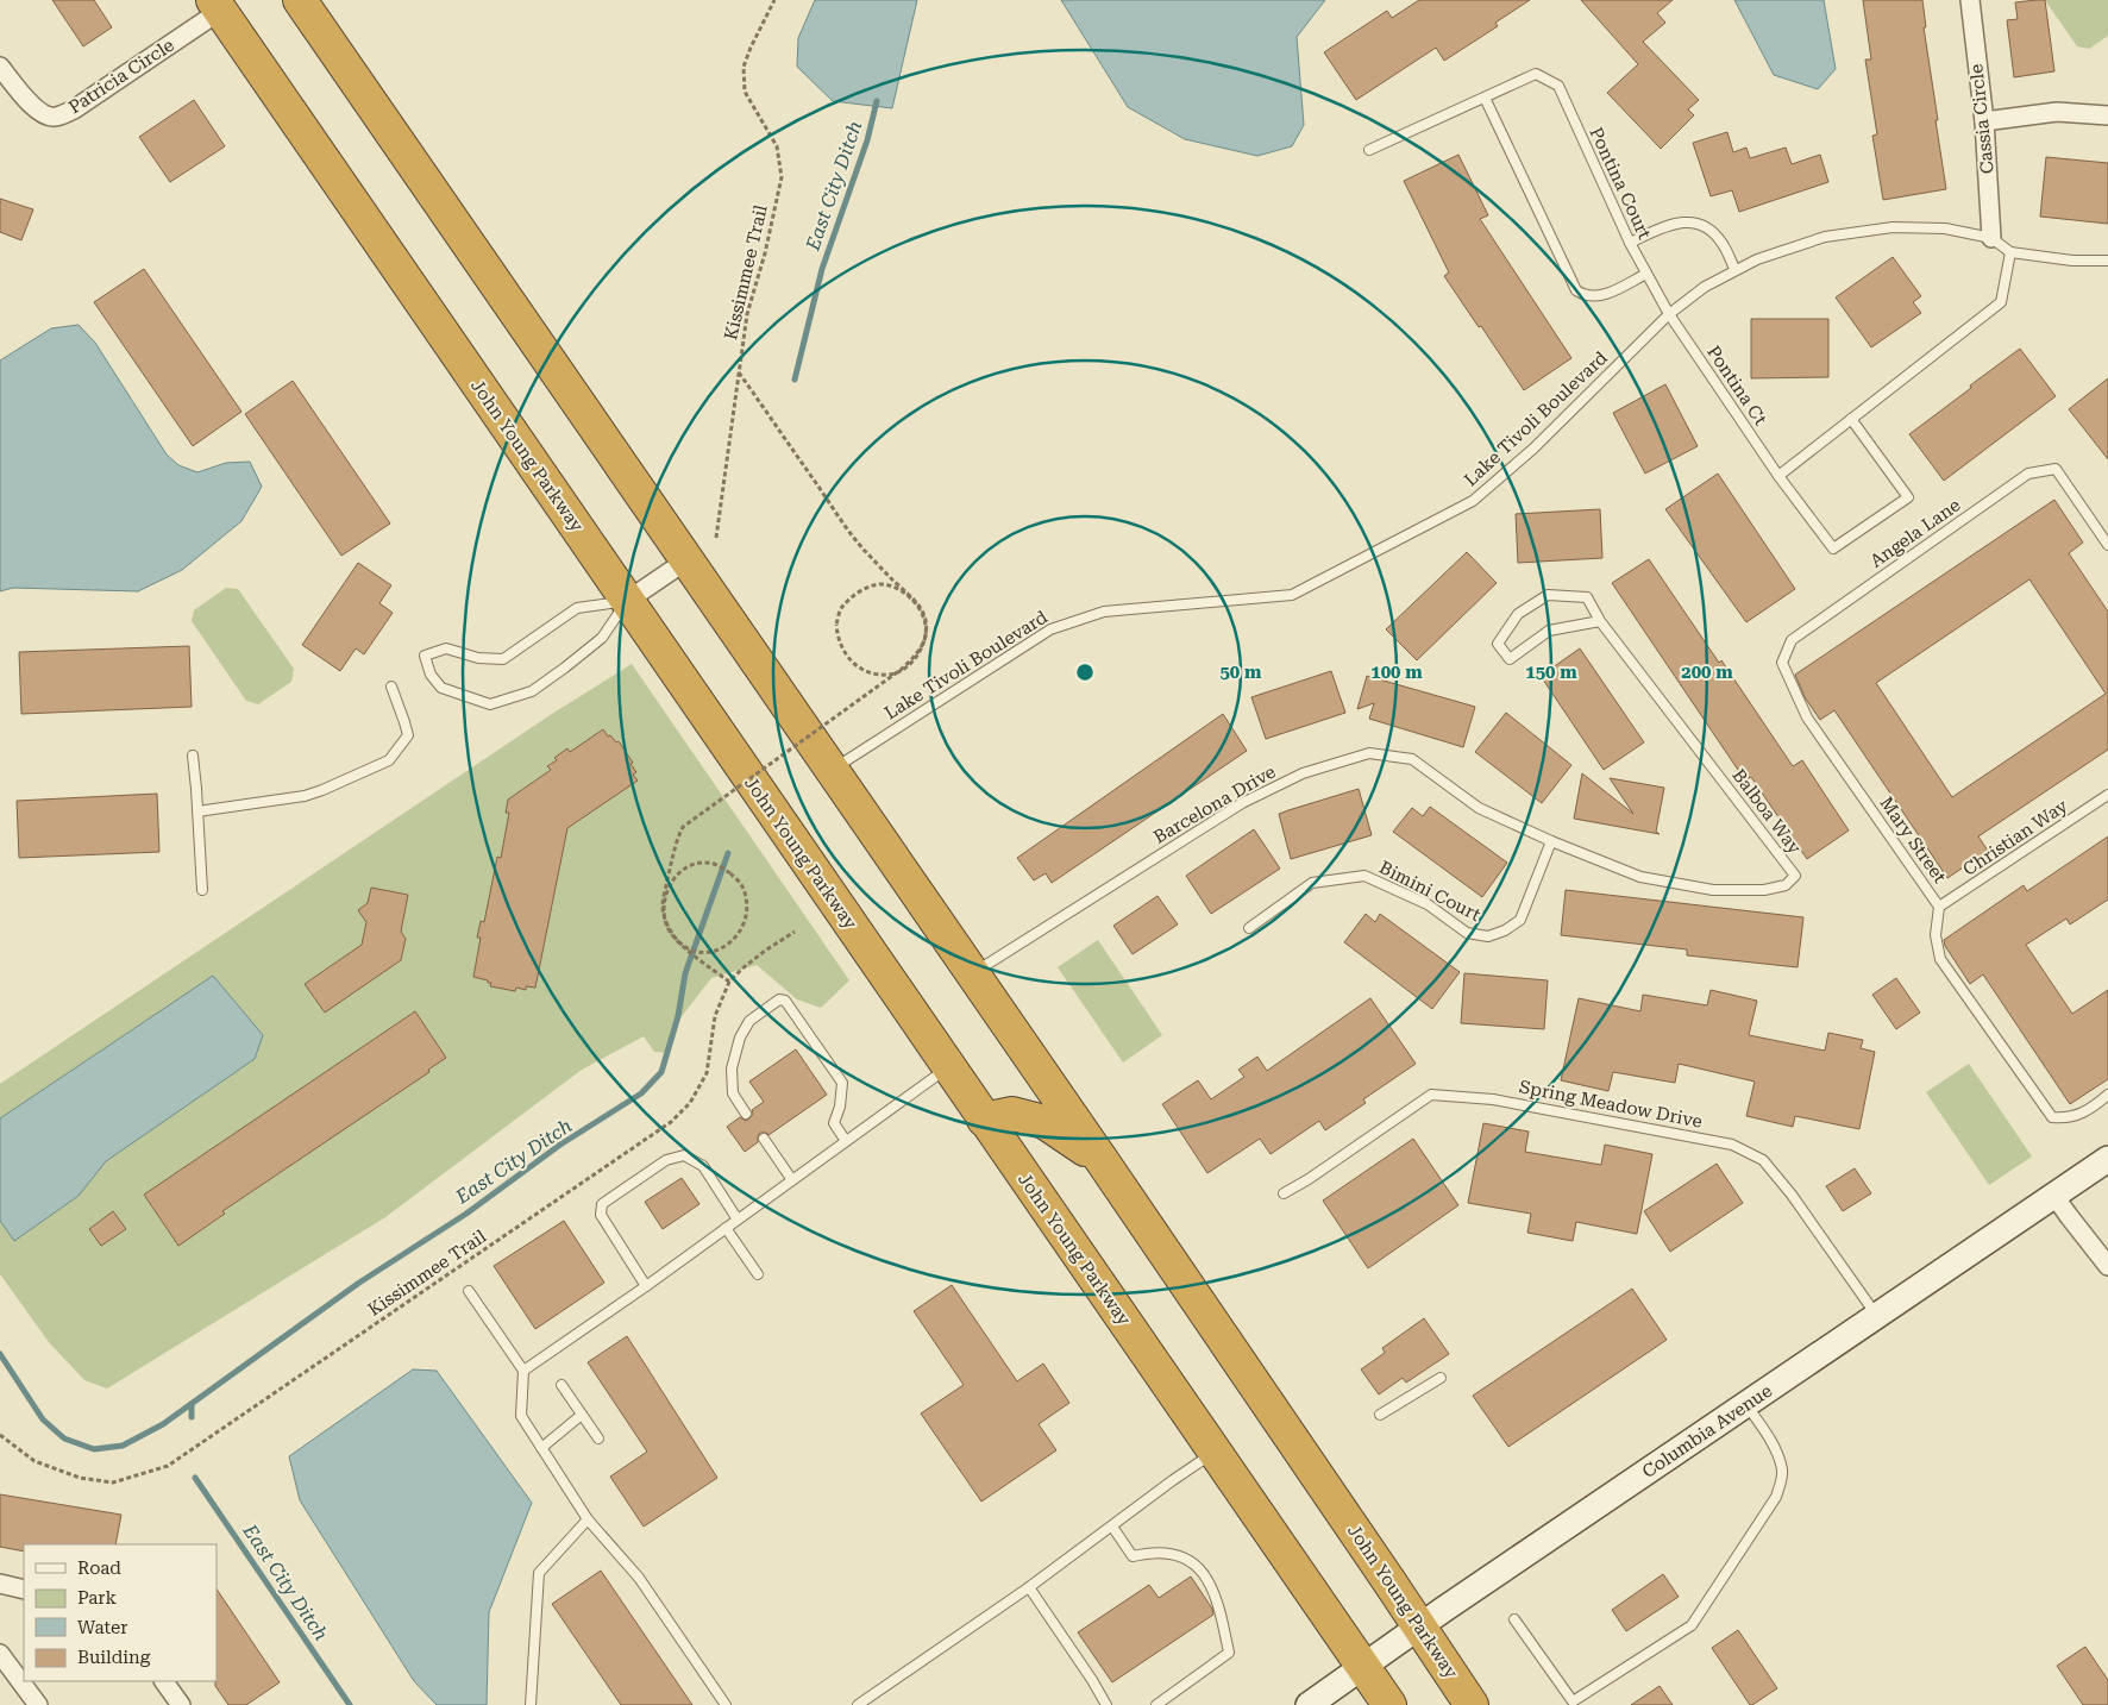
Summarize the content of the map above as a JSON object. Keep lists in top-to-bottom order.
{
  "streets": {
    "highway": ["John Young Parkway"],
    "street": ["Patricia Circle", "Cassia Circle", "Columbia Avenue"],
    "lane": [
      "Pontina Court",
      "Pontina Ct",
      "Lake Tivoli Boulevard",
      "Angela Lane",
      "Barcelona Drive",
      "Balboa Way",
      "Christian Way",
      "Mary Street",
      "Bimini Court",
      "Spring Meadow Drive"
    ],
    "path": ["Kissimmee Trail"]
  },
  "crossings": [
    ["Patricia Circle", "John Young Parkway"],
    ["Cassia Circle", "Lake Tivoli Boulevard"],
    ["Pontina Court", "Pontina Ct"],
    ["Pontina Court", "Lake Tivoli Boulevard"],
    ["Pontina Ct", "Lake Tivoli Boulevard"],
    ["Lake Tivoli Boulevard", "John Young Parkway"],
    ["John Young Parkway", "Barcelona Drive"],
    ["John Young Parkway", "Columbia Avenue"],
    ["Angela Lane", "Mary Street"],
    ["Barcelona Drive", "Balboa Way"],
    ["Barcelona Drive", "Bimini Court"],
    ["Balboa Way", "Bimini Court"],
    ["Christian Way", "Mary Street"],
    ["Spring Meadow Drive", "Columbia Avenue"]
  ],
  "water": ["East City Ditch"],
  "legend": [
    "Road",
    "Park",
    "Water",
    "Building"
  ],
  "rings": [
    "50 m",
    "100 m",
    "150 m",
    "200 m"
  ]
}
